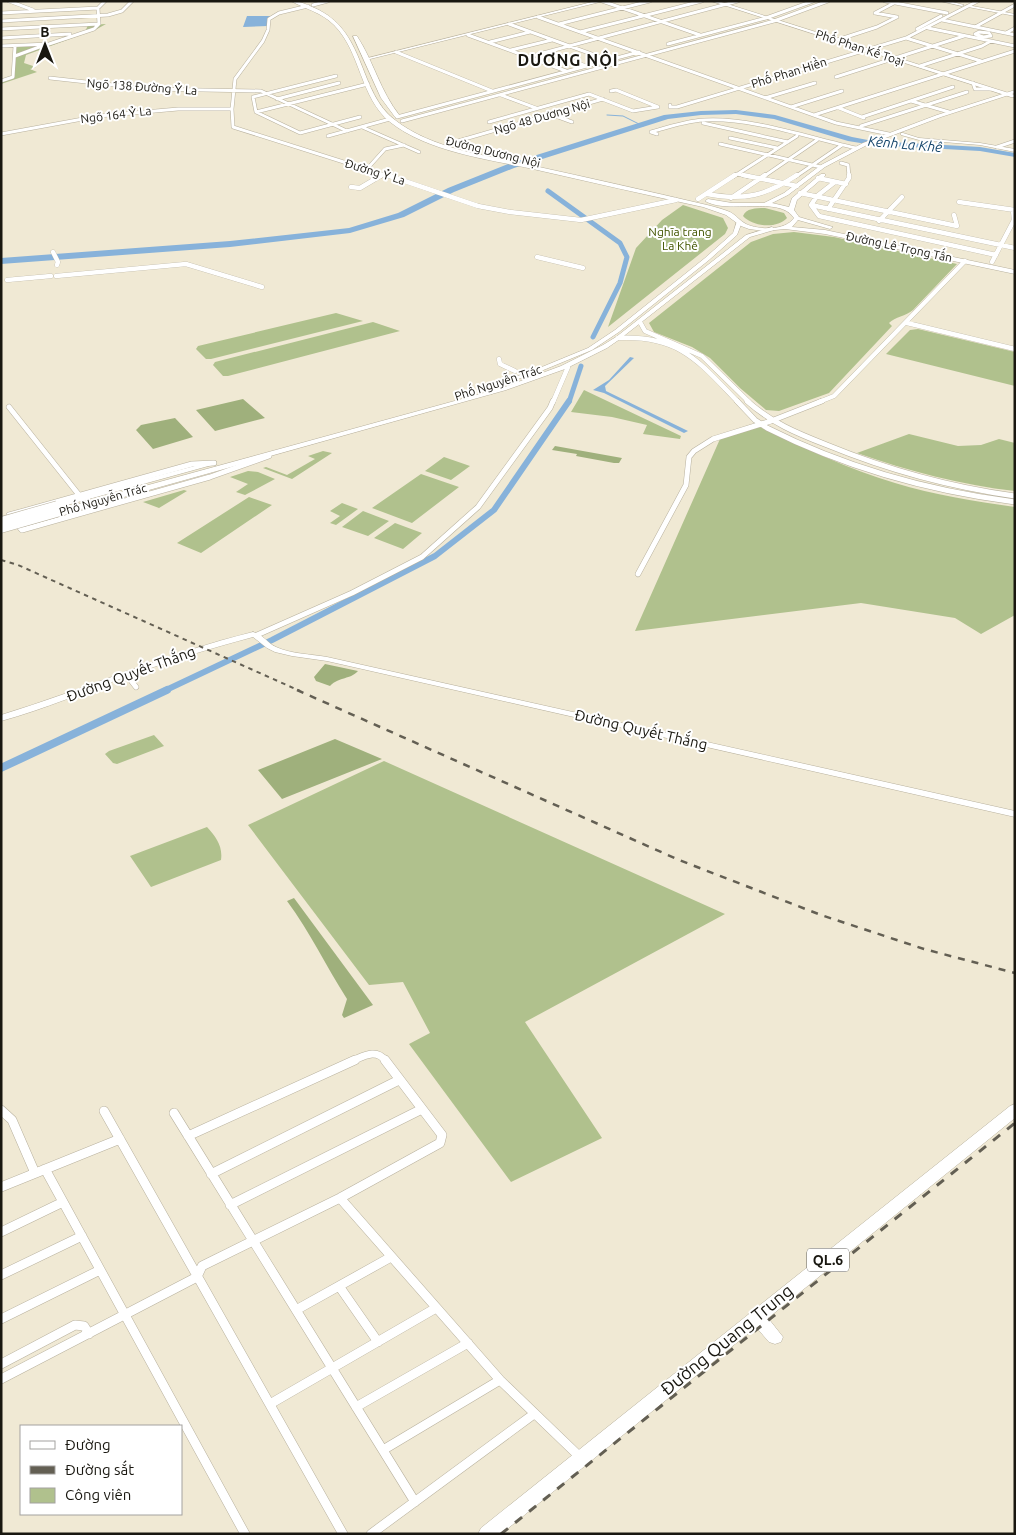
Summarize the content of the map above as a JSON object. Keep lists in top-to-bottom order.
{
  "streets": {
    "highway": ["QL.6", "Đường Quang Trung"],
    "main road": [
      "Phố Phan Kế Toại",
      "Đường Dương Nội",
      "Đường Lê Trọng Tấn",
      "Phố Nguyễn Trác",
      "Đường Quyết Thắng"
    ],
    "street": [
      "Phố Phan Hiền",
      "Ngõ 138 Đường Ỷ La",
      "Ngõ 164 Ỷ La",
      "Ngõ 48 Dương Nội",
      "Đường Ỷ La"
    ]
  },
  "crossings": [
    ["Phố Phan Kế Toại", "Phố Phan Hiền"],
    ["Ngõ 138 Đường Ỷ La", "Đường Ỷ La"],
    ["Ngõ 164 Ỷ La", "Đường Ỷ La"],
    ["Ngõ 48 Dương Nội", "Đường Dương Nội"],
    ["Đường Dương Nội", "Đường Ỷ La"],
    ["Đường Lê Trọng Tấn", "Phố Nguyễn Trác"]
  ],
  "districts": ["DƯƠNG NỘI"],
  "water": ["Kênh La Khê"],
  "parks": ["Nghĩa trang La Khê"],
  "legend": ["Đường", "Đường sắt", "Công viên"],
  "north": "top"
}
